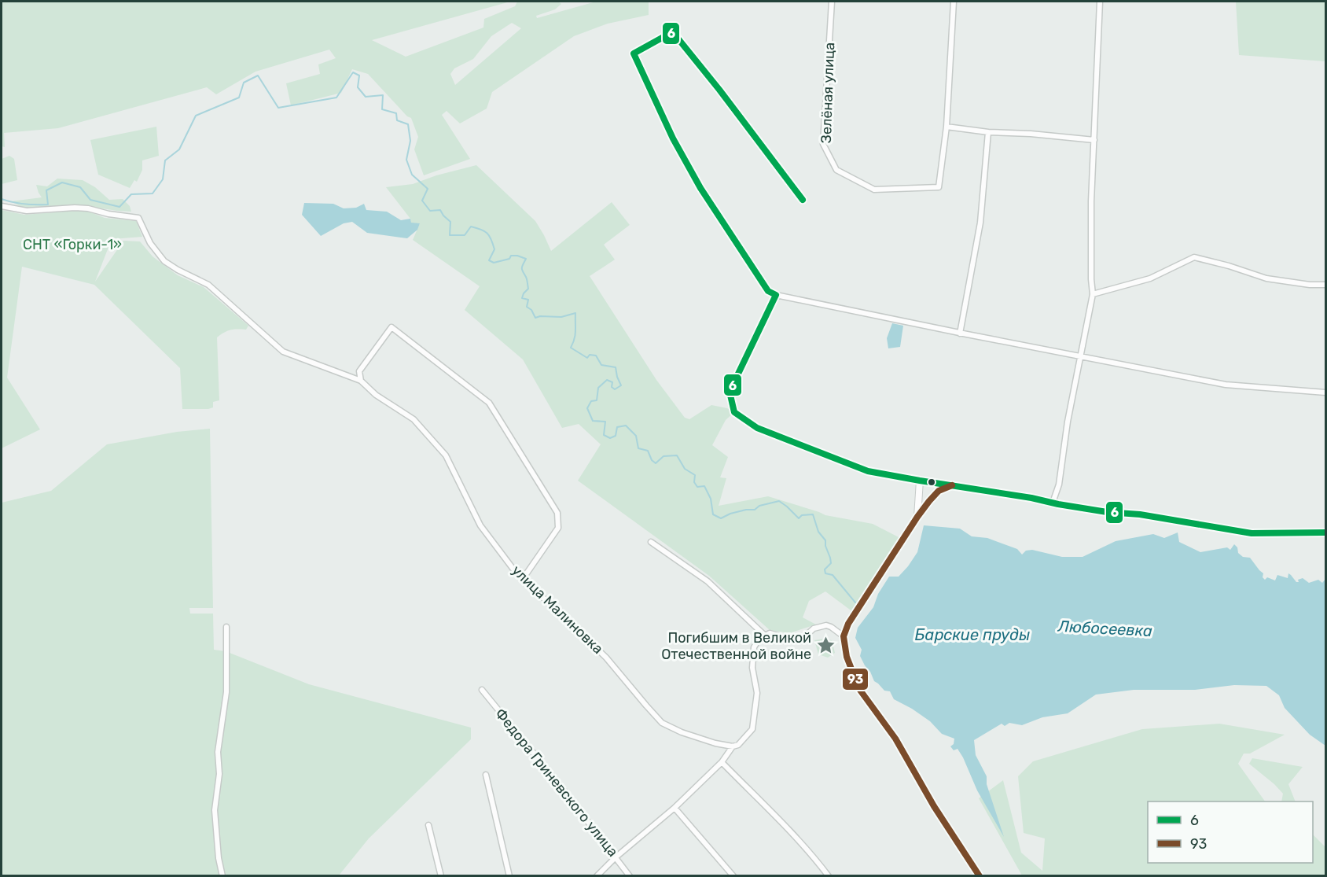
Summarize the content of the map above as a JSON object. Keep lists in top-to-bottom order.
{
  "streets": {
    "street": ["Зелёная улица", "улица Малиновка", "Федора Гриневского улица"]
  },
  "water": ["Любосеевка", "Барские пруды"],
  "parks": ["СНТ «Горки-1»"],
  "places": {
    "place": ["Погибшим в Великой Отечественной войне"]
  },
  "lines": ["transit line 6", "transit line 93"],
  "legend": ["6", "93"]
}
